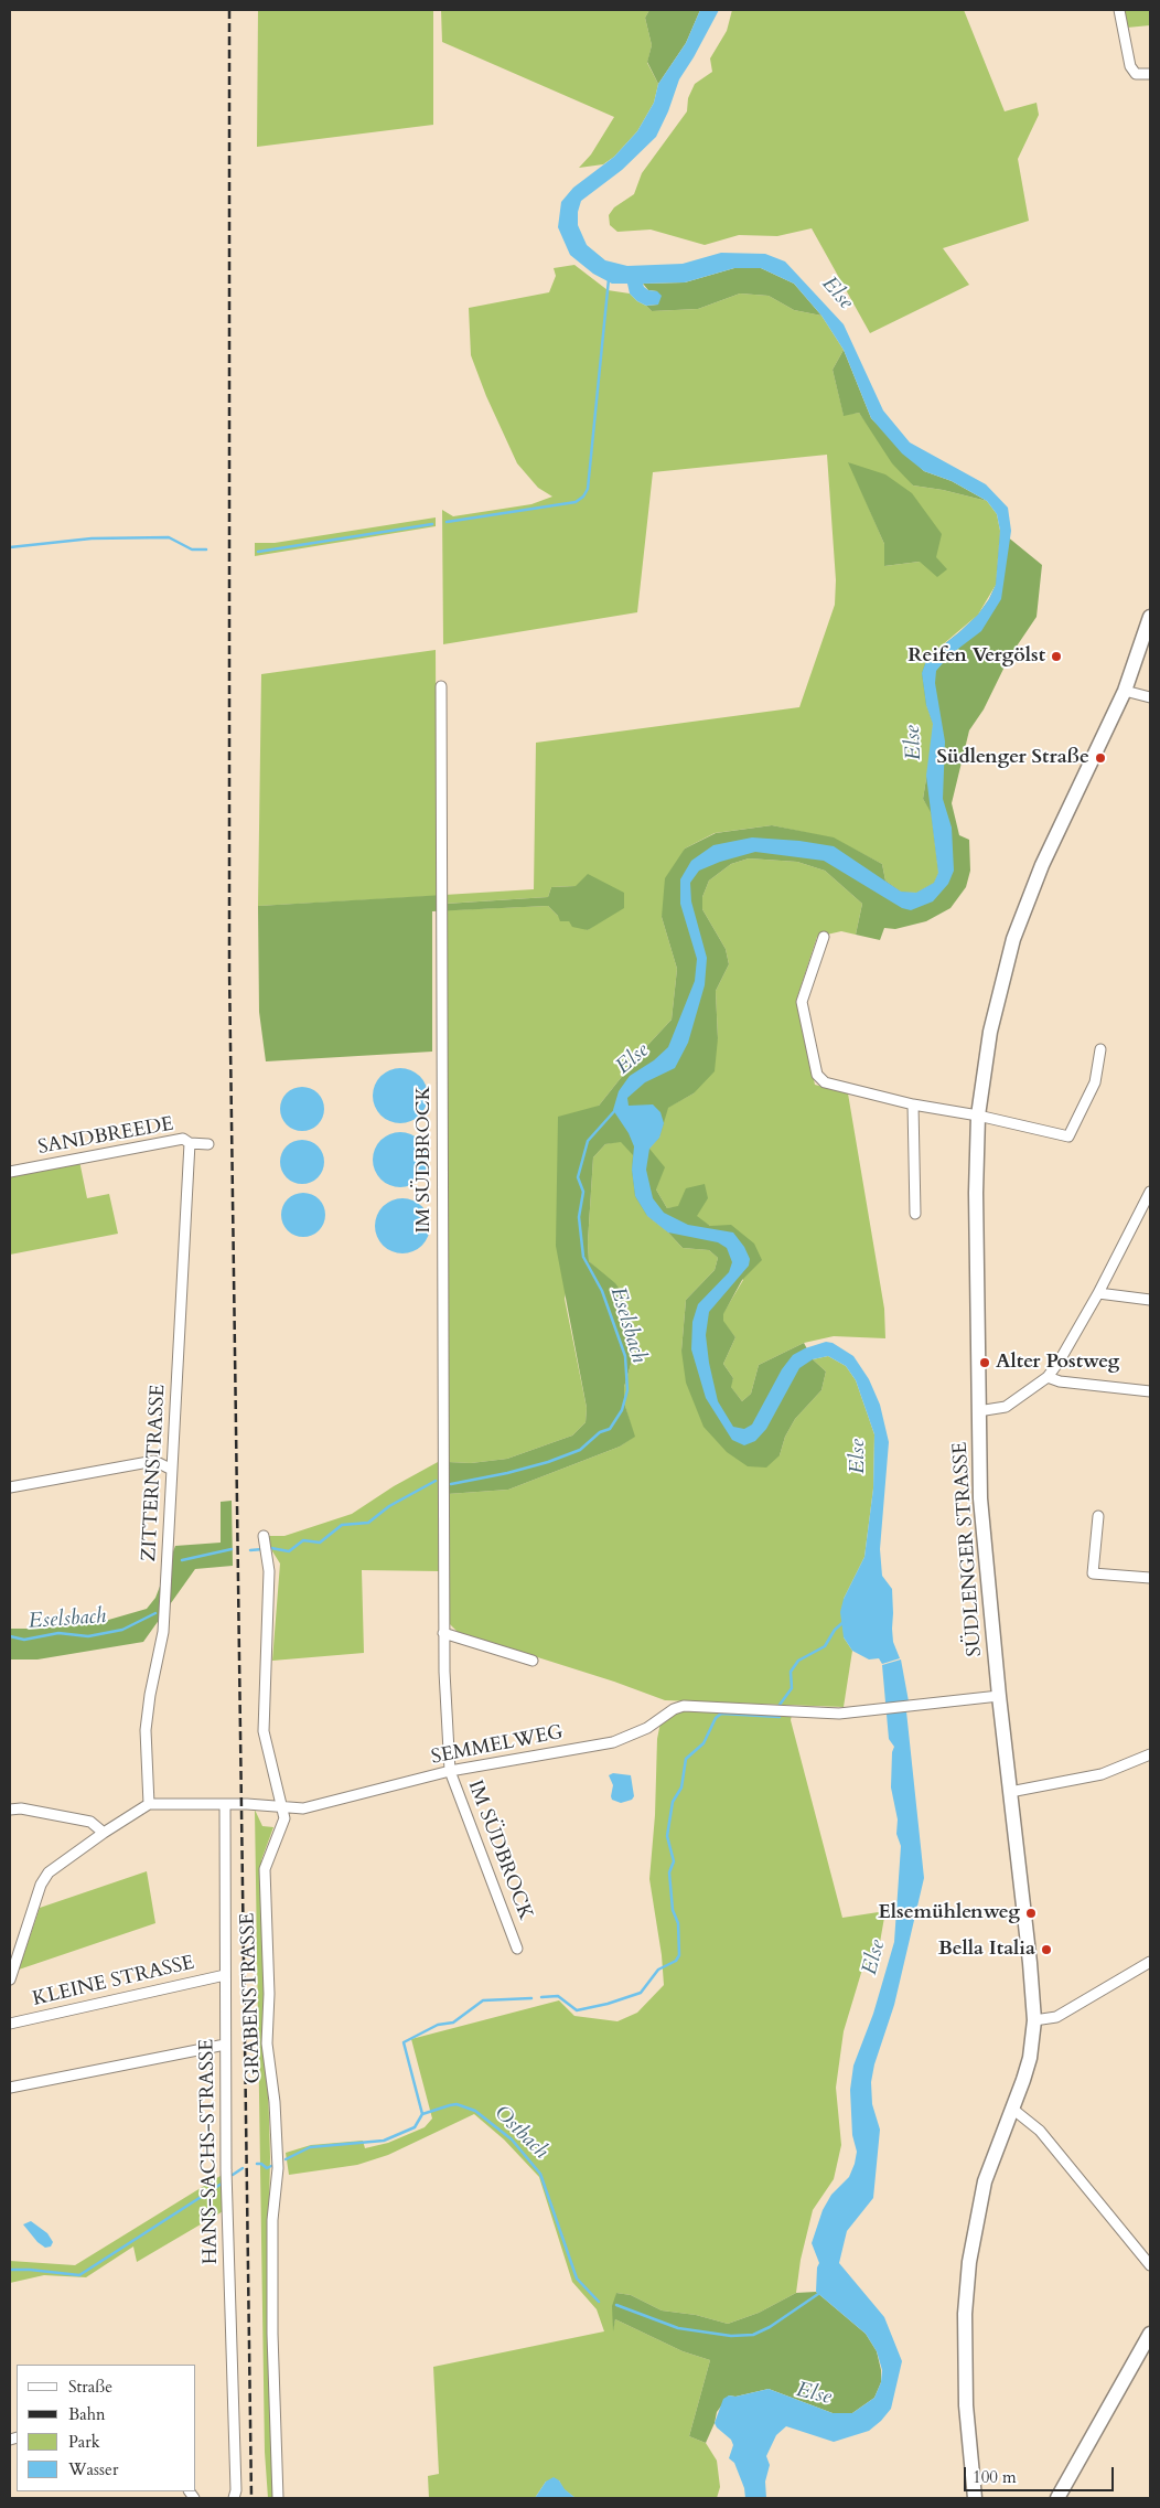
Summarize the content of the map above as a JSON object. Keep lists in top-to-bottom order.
{
  "streets": {
    "main road": ["SÜDLENGER STRASSE"],
    "street": [
      "SANDBREEDE",
      "IM SÜDBROCK",
      "ZITTERNSTRASSE",
      "SEMMELWEG",
      "KLEINE STRASSE",
      "GRABENSTRASSE",
      "HANS-SACHS-STRASSE"
    ]
  },
  "crossings": [
    ["SANDBREEDE", "ZITTERNSTRASSE"],
    ["IM SÜDBROCK", "SEMMELWEG"],
    ["ZITTERNSTRASSE", "SEMMELWEG"],
    ["SÜDLENGER STRASSE", "SEMMELWEG"],
    ["SEMMELWEG", "GRABENSTRASSE"],
    ["SEMMELWEG", "HANS-SACHS-STRASSE"],
    ["KLEINE STRASSE", "HANS-SACHS-STRASSE"]
  ],
  "water": ["Else", "Eselsbach", "Ostbach"],
  "places": [
    "Reifen Vergölst",
    "Südlenger Straße",
    "Alter Postweg",
    "Elsemühlenweg",
    "Bella Italia"
  ],
  "legend": [
    "Straße",
    "Bahn",
    "Park",
    "Wasser"
  ],
  "scale_bar": "100 m"
}
